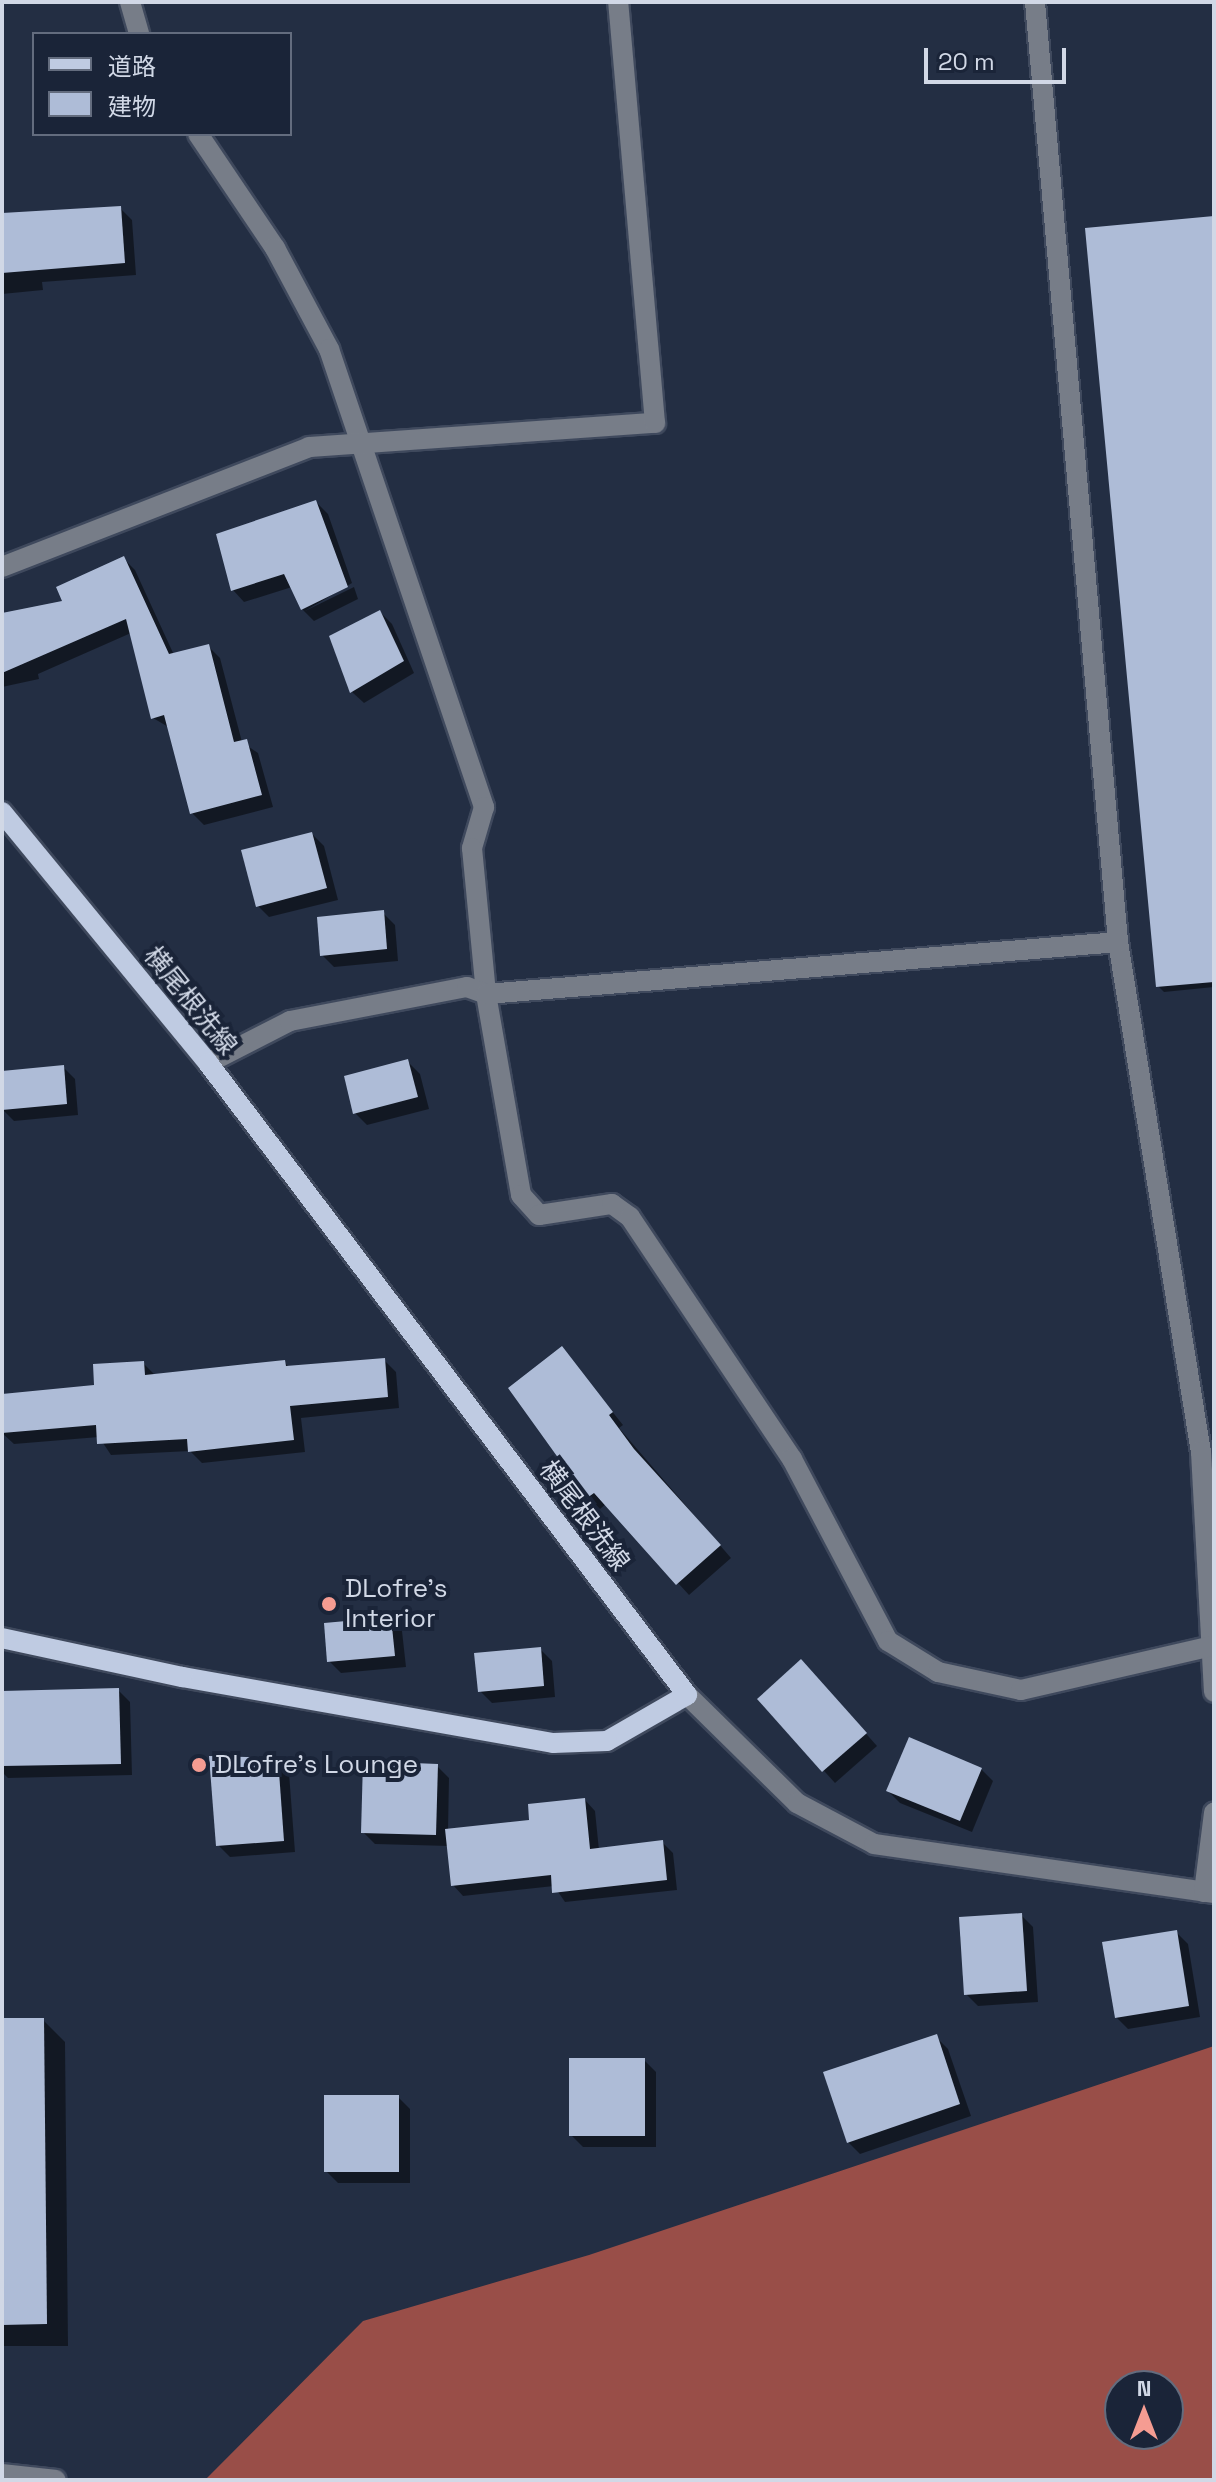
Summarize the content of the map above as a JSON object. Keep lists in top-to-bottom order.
{
  "streets": {
    "main road": ["横尾根洗線"]
  },
  "places": ["DLofre's Interior", "DLofre's Lounge"],
  "legend": ["道路", "建物"],
  "scale_bar": "20 m",
  "north": "top"
}
